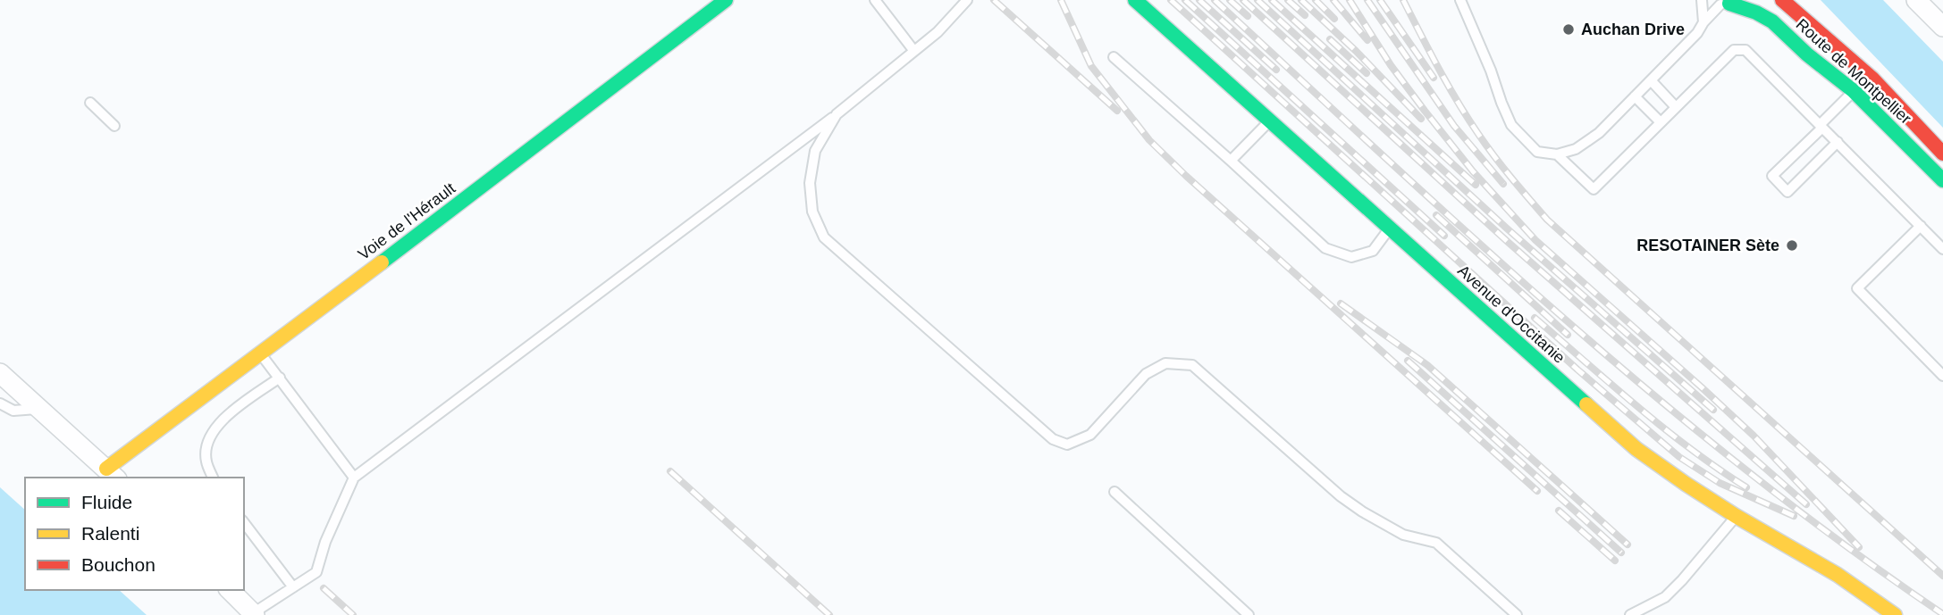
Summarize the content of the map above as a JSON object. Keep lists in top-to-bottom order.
{
  "streets": {
    "street": ["Route de Montpellier", "Voie de l'Hérault", "Avenue d'Occitanie"]
  },
  "places": ["Auchan Drive", "RESOTAINER Sète"],
  "legend": ["Fluide", "Ralenti", "Bouchon"]
}
